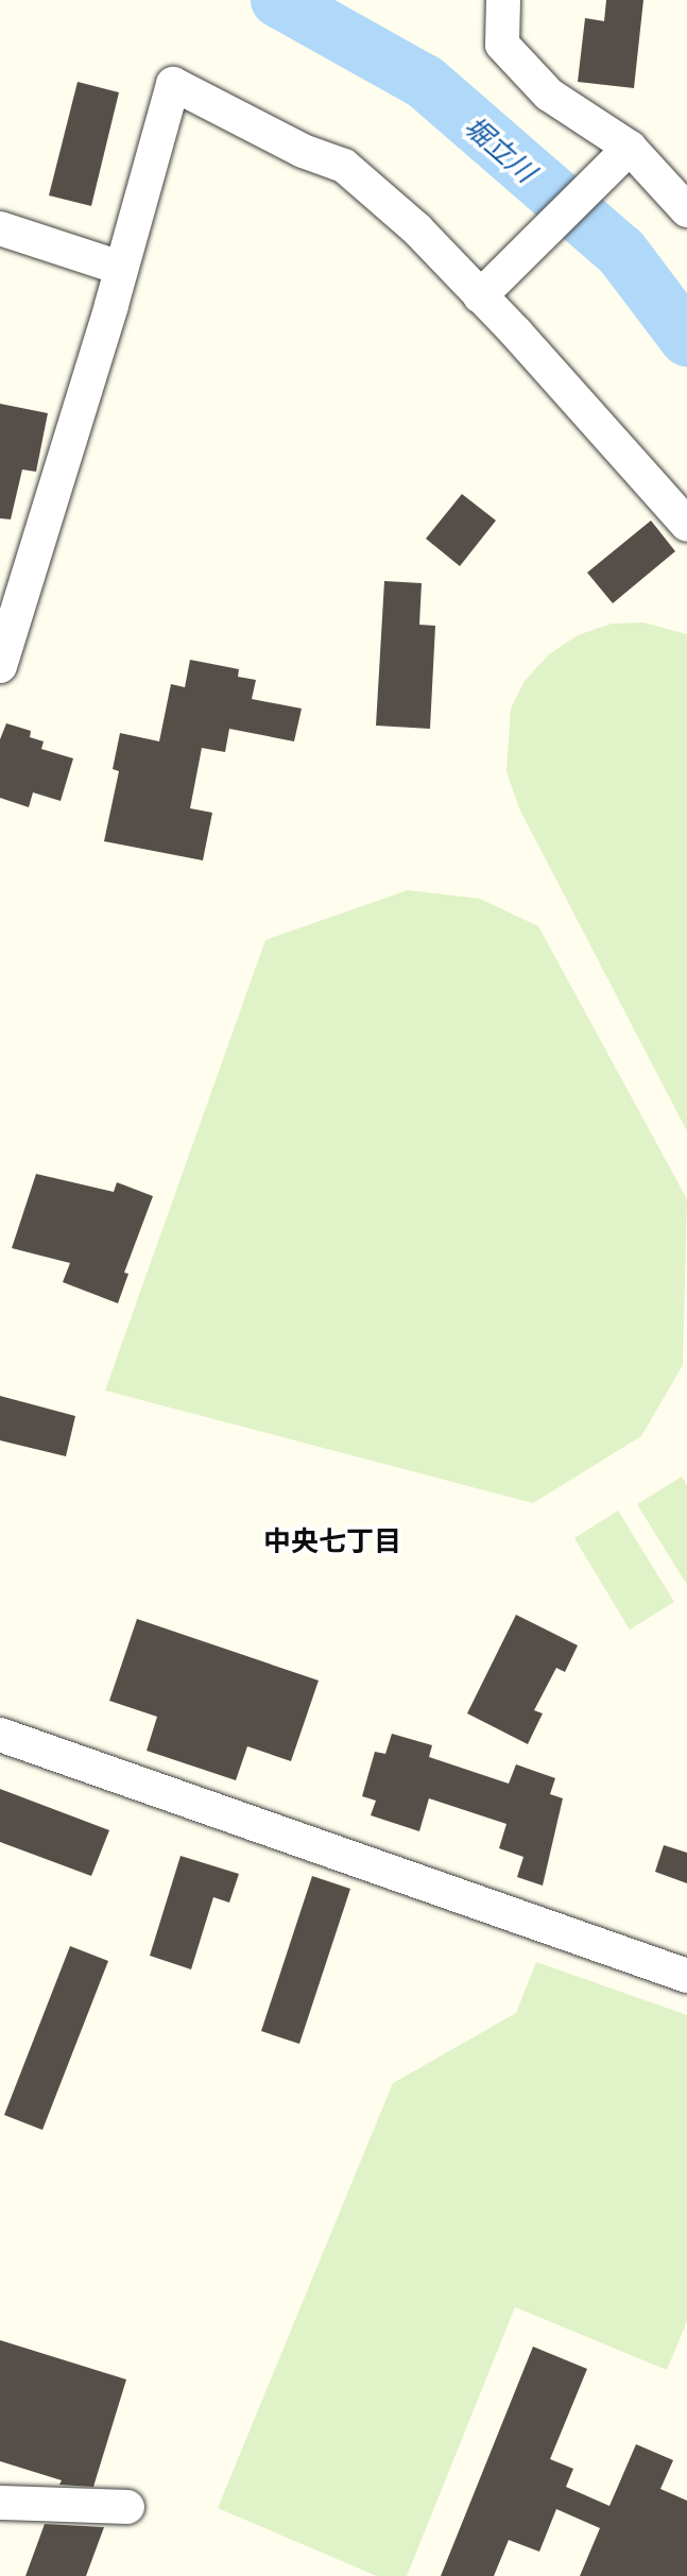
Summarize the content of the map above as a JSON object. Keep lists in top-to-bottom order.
{
  "districts": ["中央七丁目"],
  "water": ["堀立川"]
}
